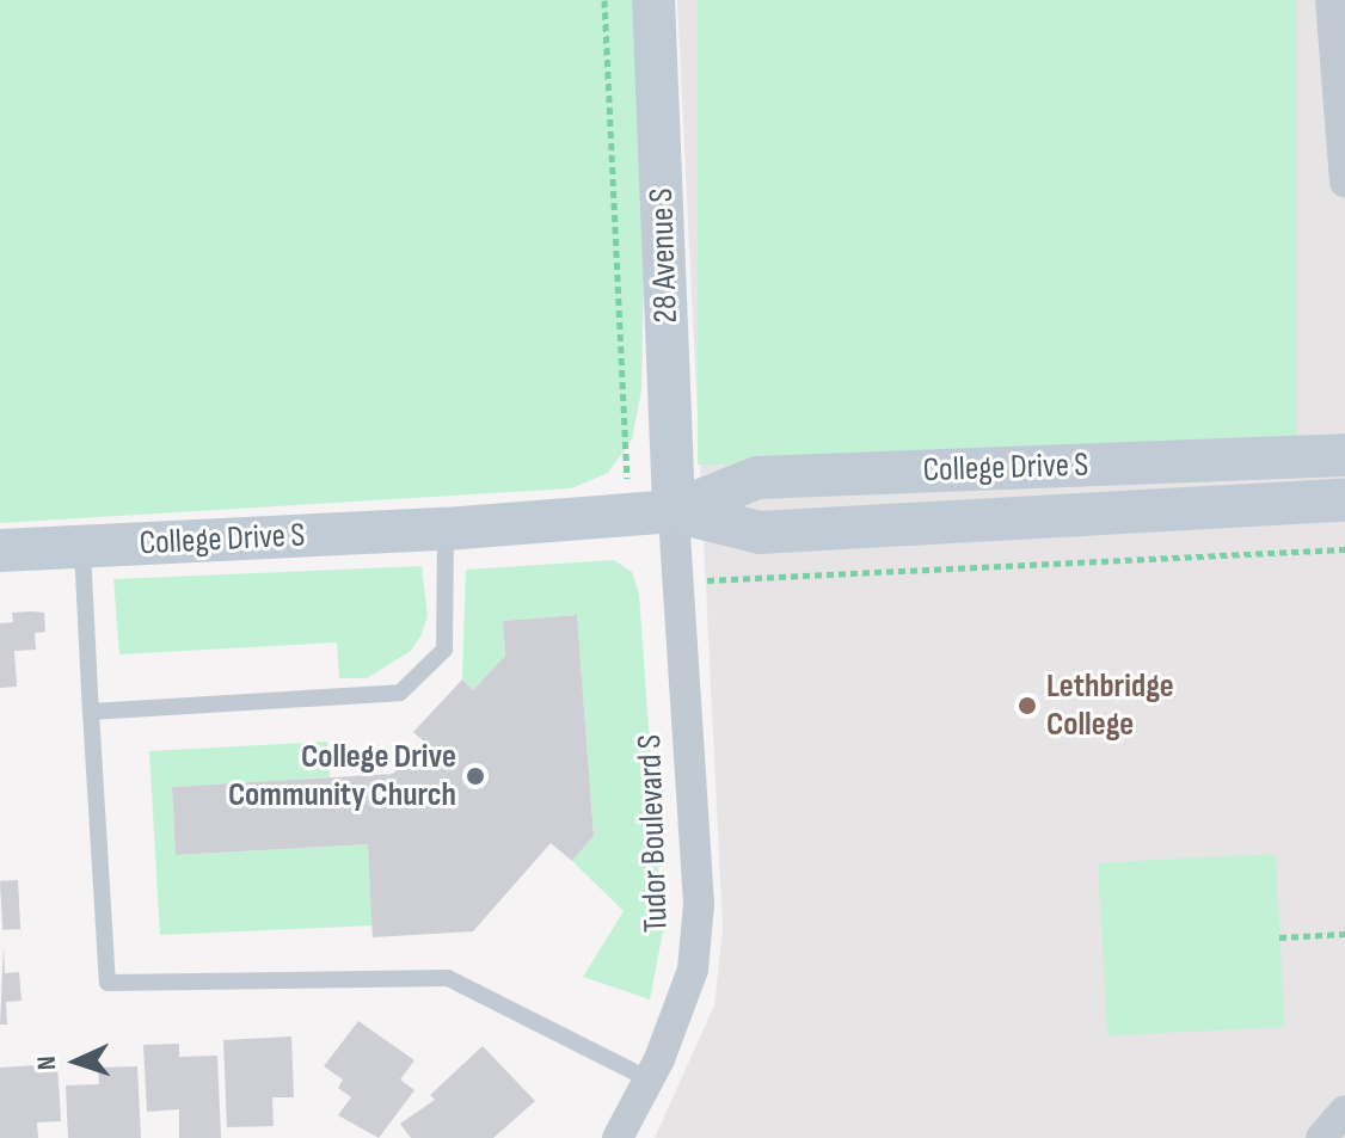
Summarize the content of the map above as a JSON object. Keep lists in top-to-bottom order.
{
  "streets": {
    "street": ["28 Avenue S", "College Drive S", "Tudor Boulevard S"]
  },
  "crossings": [
    ["28 Avenue S", "College Drive S"],
    ["28 Avenue S", "Tudor Boulevard S"],
    ["College Drive S", "Tudor Boulevard S"]
  ],
  "places": ["Lethbridge College", "College Drive Community Church"],
  "north": "left"
}
